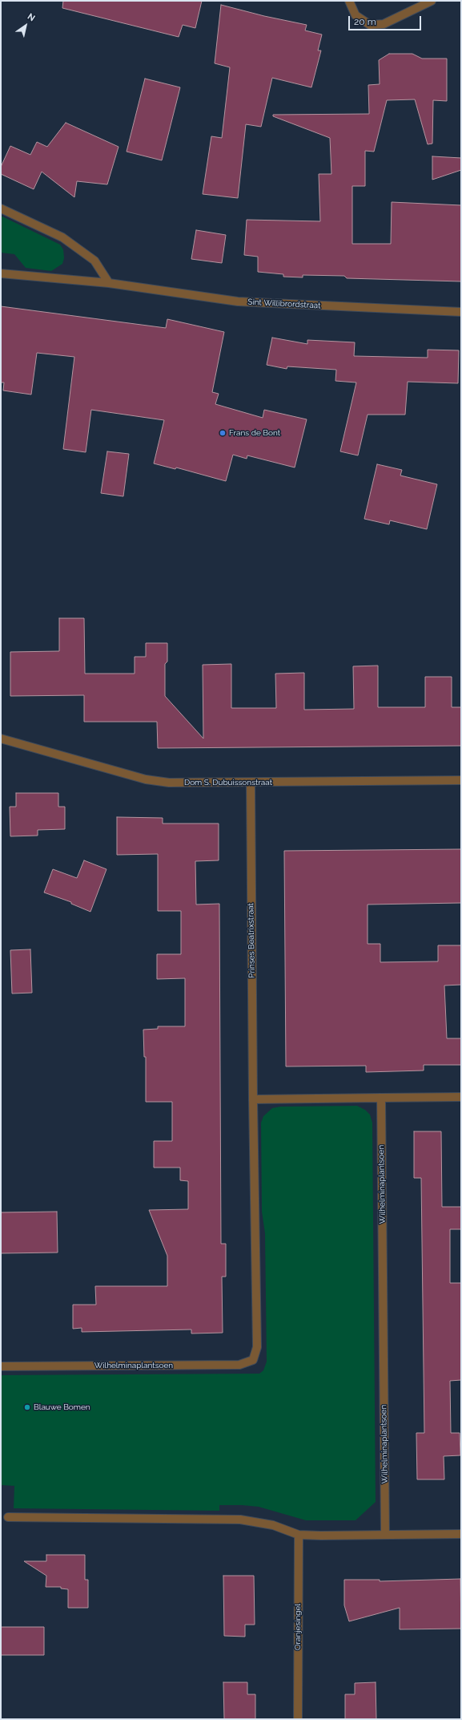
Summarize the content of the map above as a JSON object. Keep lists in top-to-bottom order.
{
  "streets": {
    "street": [
      "Sint Willibrordstraat",
      "Dom S. Dubuissonstraat",
      "Prinses Beatrixstraat",
      "Wilhelminaplantsoen",
      "Oranjesingel"
    ]
  },
  "crossings": [
    ["Dom S. Dubuissonstraat", "Prinses Beatrixstraat"],
    ["Prinses Beatrixstraat", "Wilhelminaplantsoen"]
  ],
  "places": ["Frans de Bont", "Blauwe Bomen"],
  "scale_bar": "20 m",
  "north": "top right"
}
